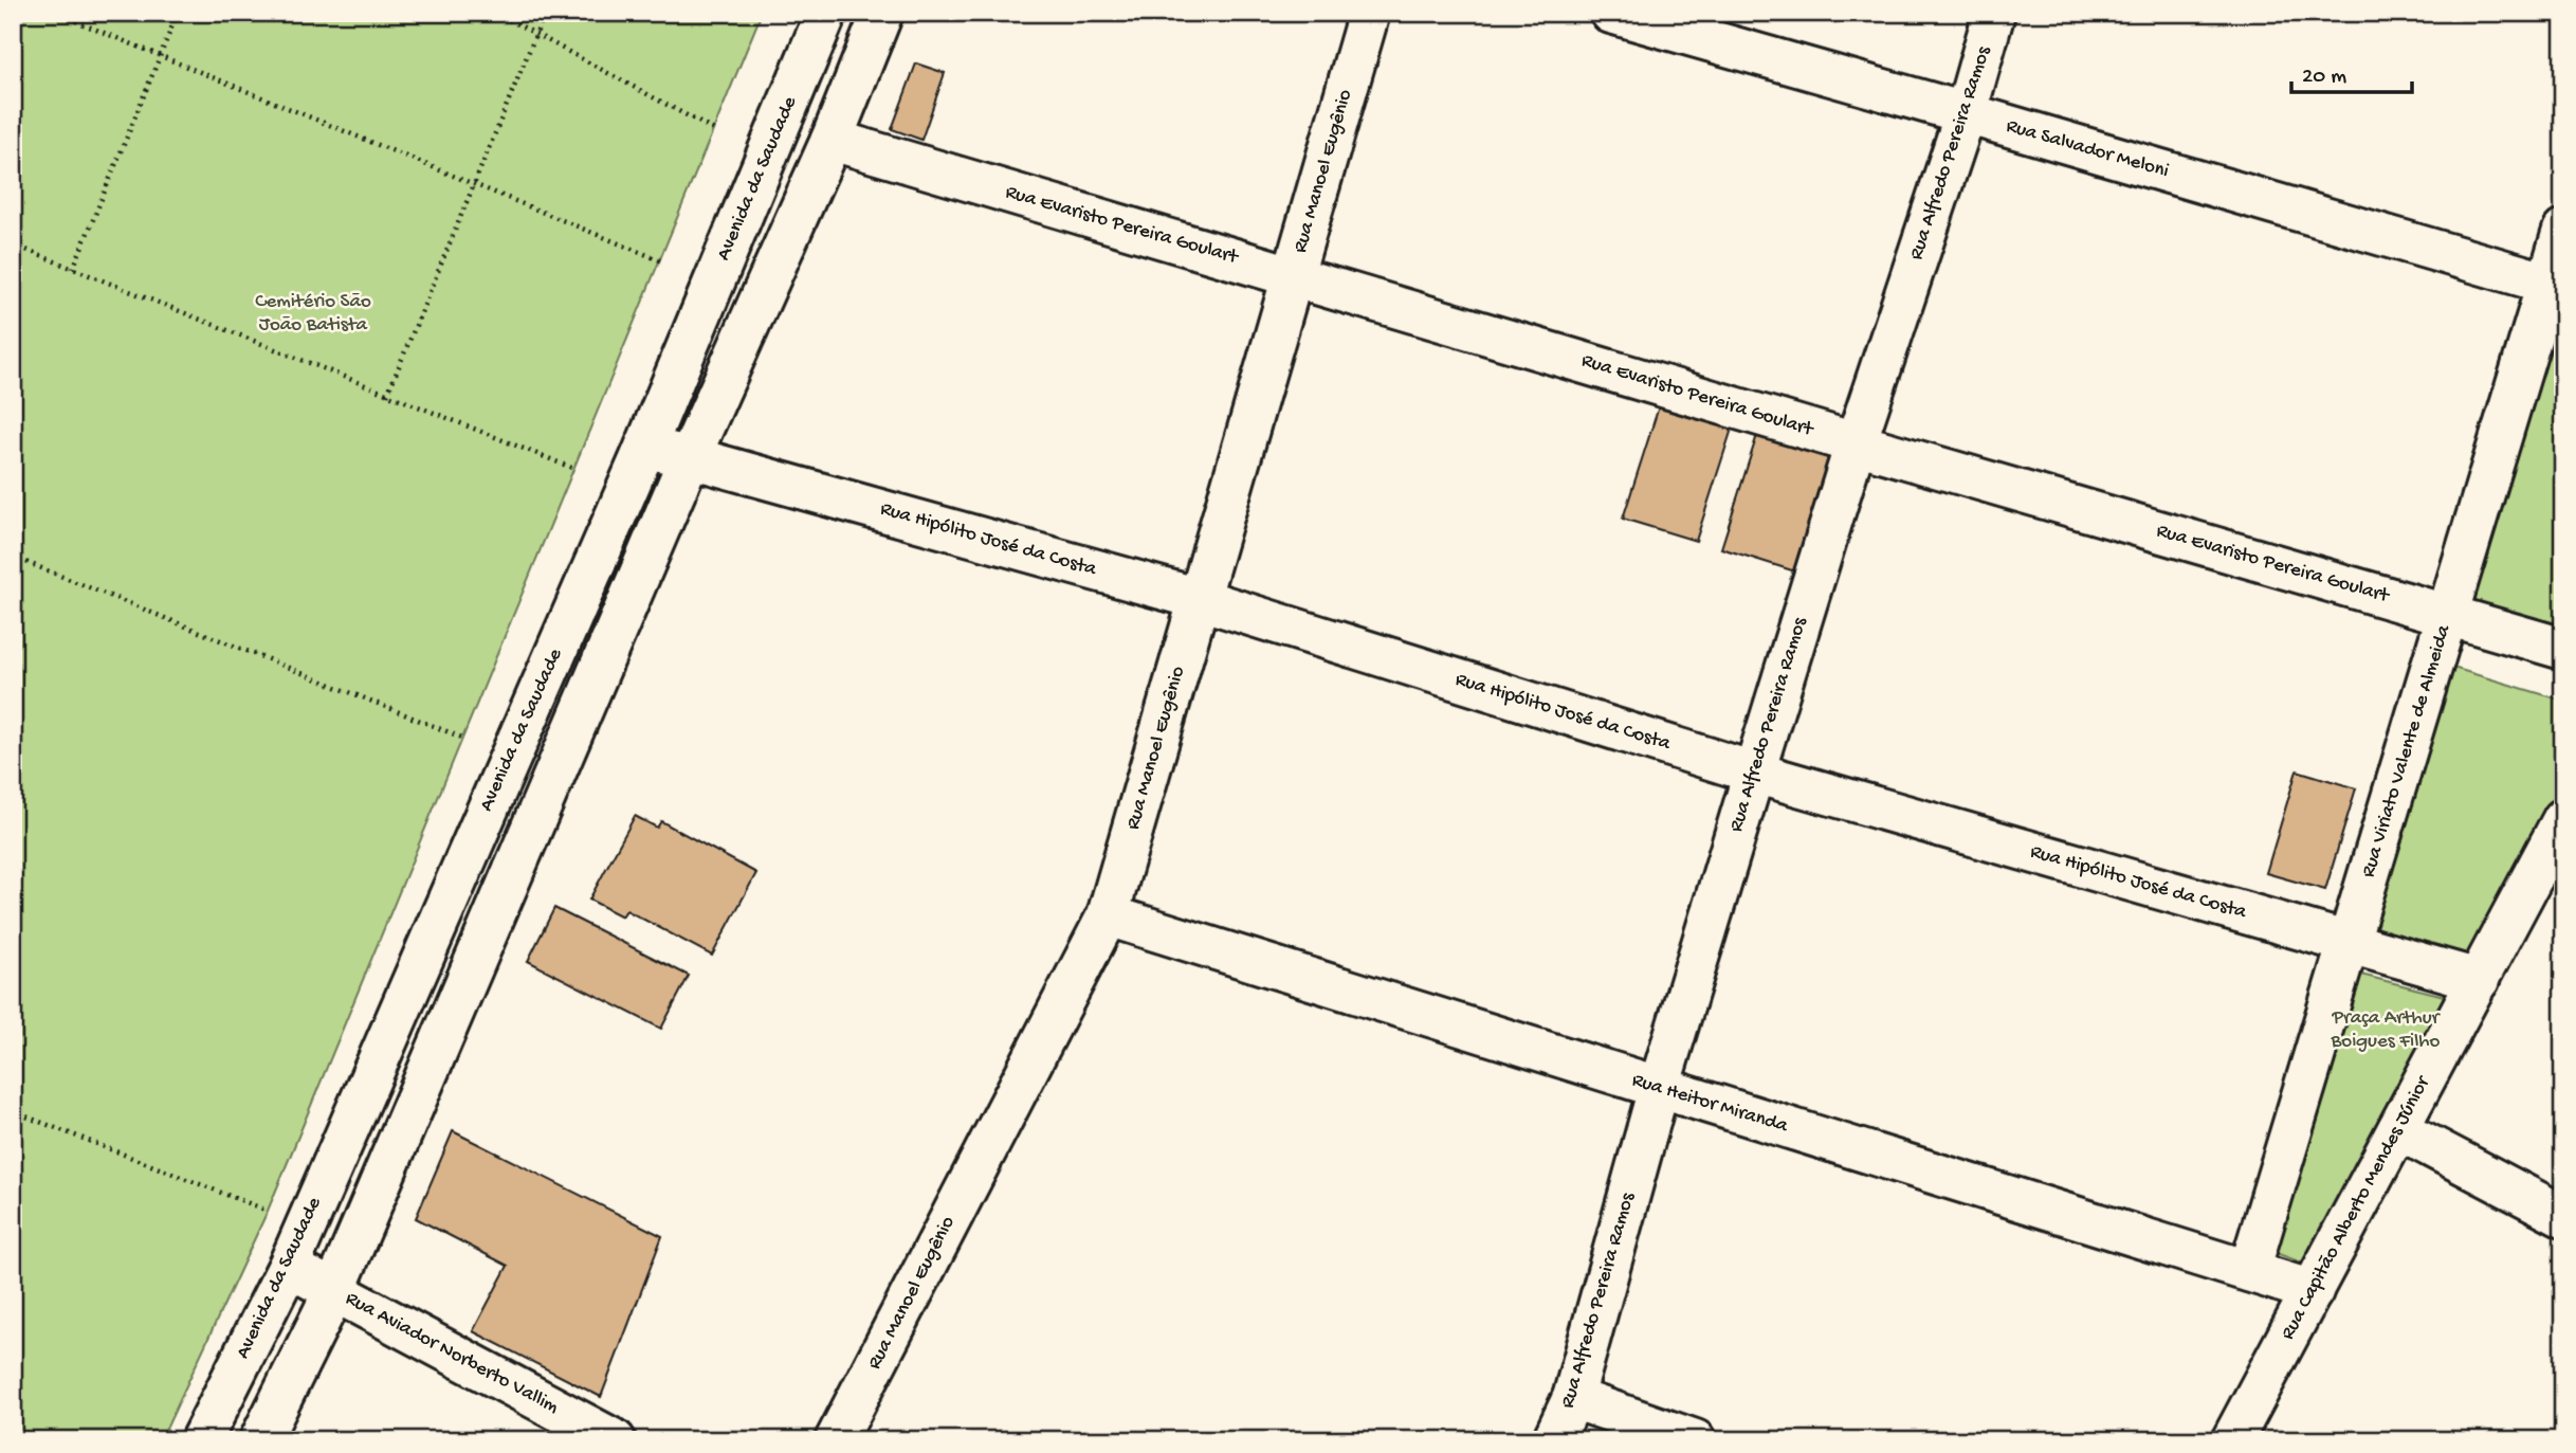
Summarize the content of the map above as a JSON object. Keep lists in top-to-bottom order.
{
  "streets": {
    "street": [
      "Rua Salvador Meloni",
      "Rua Alfredo Pereira Ramos",
      "Rua Manoel Eugênio",
      "Avenida da Saudade",
      "Rua Evaristo Pereira Goulart",
      "Rua Hipólito José da Costa",
      "Rua Viriato Valente de Almeida",
      "Rua Heitor Miranda",
      "Rua Capitão Alberto Mendes Júnior",
      "Rua Aviador Norberto Vallim"
    ]
  },
  "crossings": [
    ["Rua Salvador Meloni", "Rua Alfredo Pereira Ramos"],
    ["Rua Salvador Meloni", "Rua Viriato Valente de Almeida"],
    ["Rua Alfredo Pereira Ramos", "Rua Evaristo Pereira Goulart"],
    ["Rua Alfredo Pereira Ramos", "Rua Hipólito José da Costa"],
    ["Rua Alfredo Pereira Ramos", "Rua Heitor Miranda"],
    ["Rua Manoel Eugênio", "Rua Evaristo Pereira Goulart"],
    ["Rua Manoel Eugênio", "Rua Hipólito José da Costa"],
    ["Rua Manoel Eugênio", "Rua Heitor Miranda"],
    ["Avenida da Saudade", "Rua Hipólito José da Costa"],
    ["Avenida da Saudade", "Rua Aviador Norberto Vallim"],
    ["Rua Evaristo Pereira Goulart", "Rua Viriato Valente de Almeida"],
    ["Rua Hipólito José da Costa", "Rua Viriato Valente de Almeida"],
    ["Rua Hipólito José da Costa", "Rua Capitão Alberto Mendes Júnior"],
    ["Rua Viriato Valente de Almeida", "Rua Heitor Miranda"],
    ["Rua Heitor Miranda", "Rua Capitão Alberto Mendes Júnior"]
  ],
  "parks": ["Cemitério São João Batista", "Praça Arthur Boigues Filho"],
  "scale_bar": "20 m"
}
